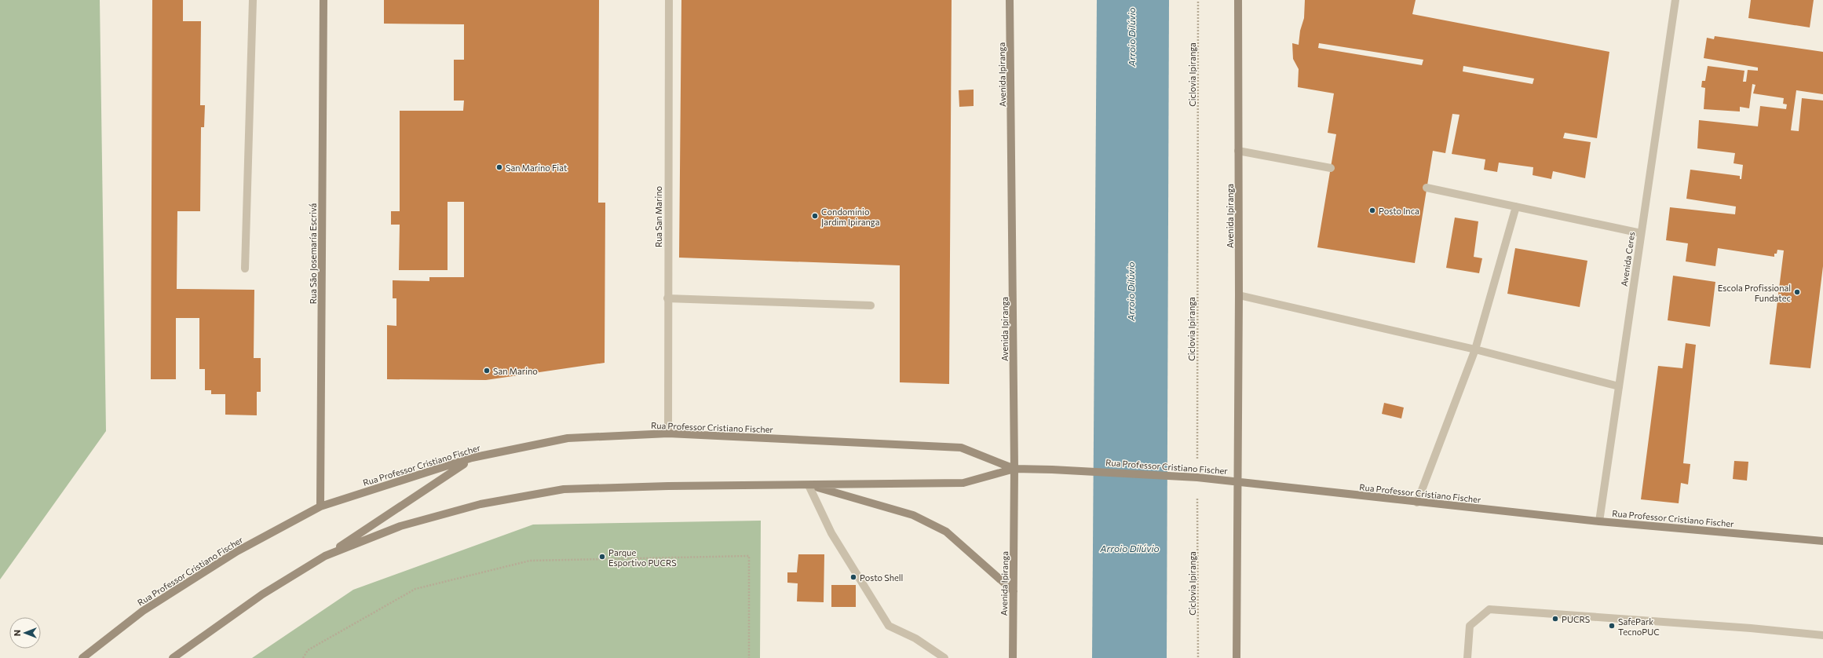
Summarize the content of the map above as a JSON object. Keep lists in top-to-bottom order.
{
  "streets": {
    "main road": ["Avenida Ipiranga", "Rua São Josemaría Escrivá", "Rua Professor Cristiano Fischer"],
    "street": ["Rua San Marino", "Avenida Ceres"],
    "path": ["Ciclovia Ipiranga"]
  },
  "crossings": [
    ["Avenida Ipiranga", "Rua Professor Cristiano Fischer"],
    ["Ciclovia Ipiranga", "Rua Professor Cristiano Fischer"],
    ["Rua San Marino", "Rua Professor Cristiano Fischer"],
    ["Rua São Josemaría Escrivá", "Rua Professor Cristiano Fischer"],
    ["Avenida Ceres", "Rua Professor Cristiano Fischer"]
  ],
  "water": ["Arroio Dilúvio"],
  "places": [
    "San Marino Fiat",
    "Posto Inca",
    "Condomínio Jardim Ipiranga",
    "Escola Profissional Fundatec",
    "San Marino",
    "Parque Esportivo PUCRS",
    "Posto Shell",
    "PUCRS",
    "SafePark TecnoPUC"
  ],
  "north": "left"
}
